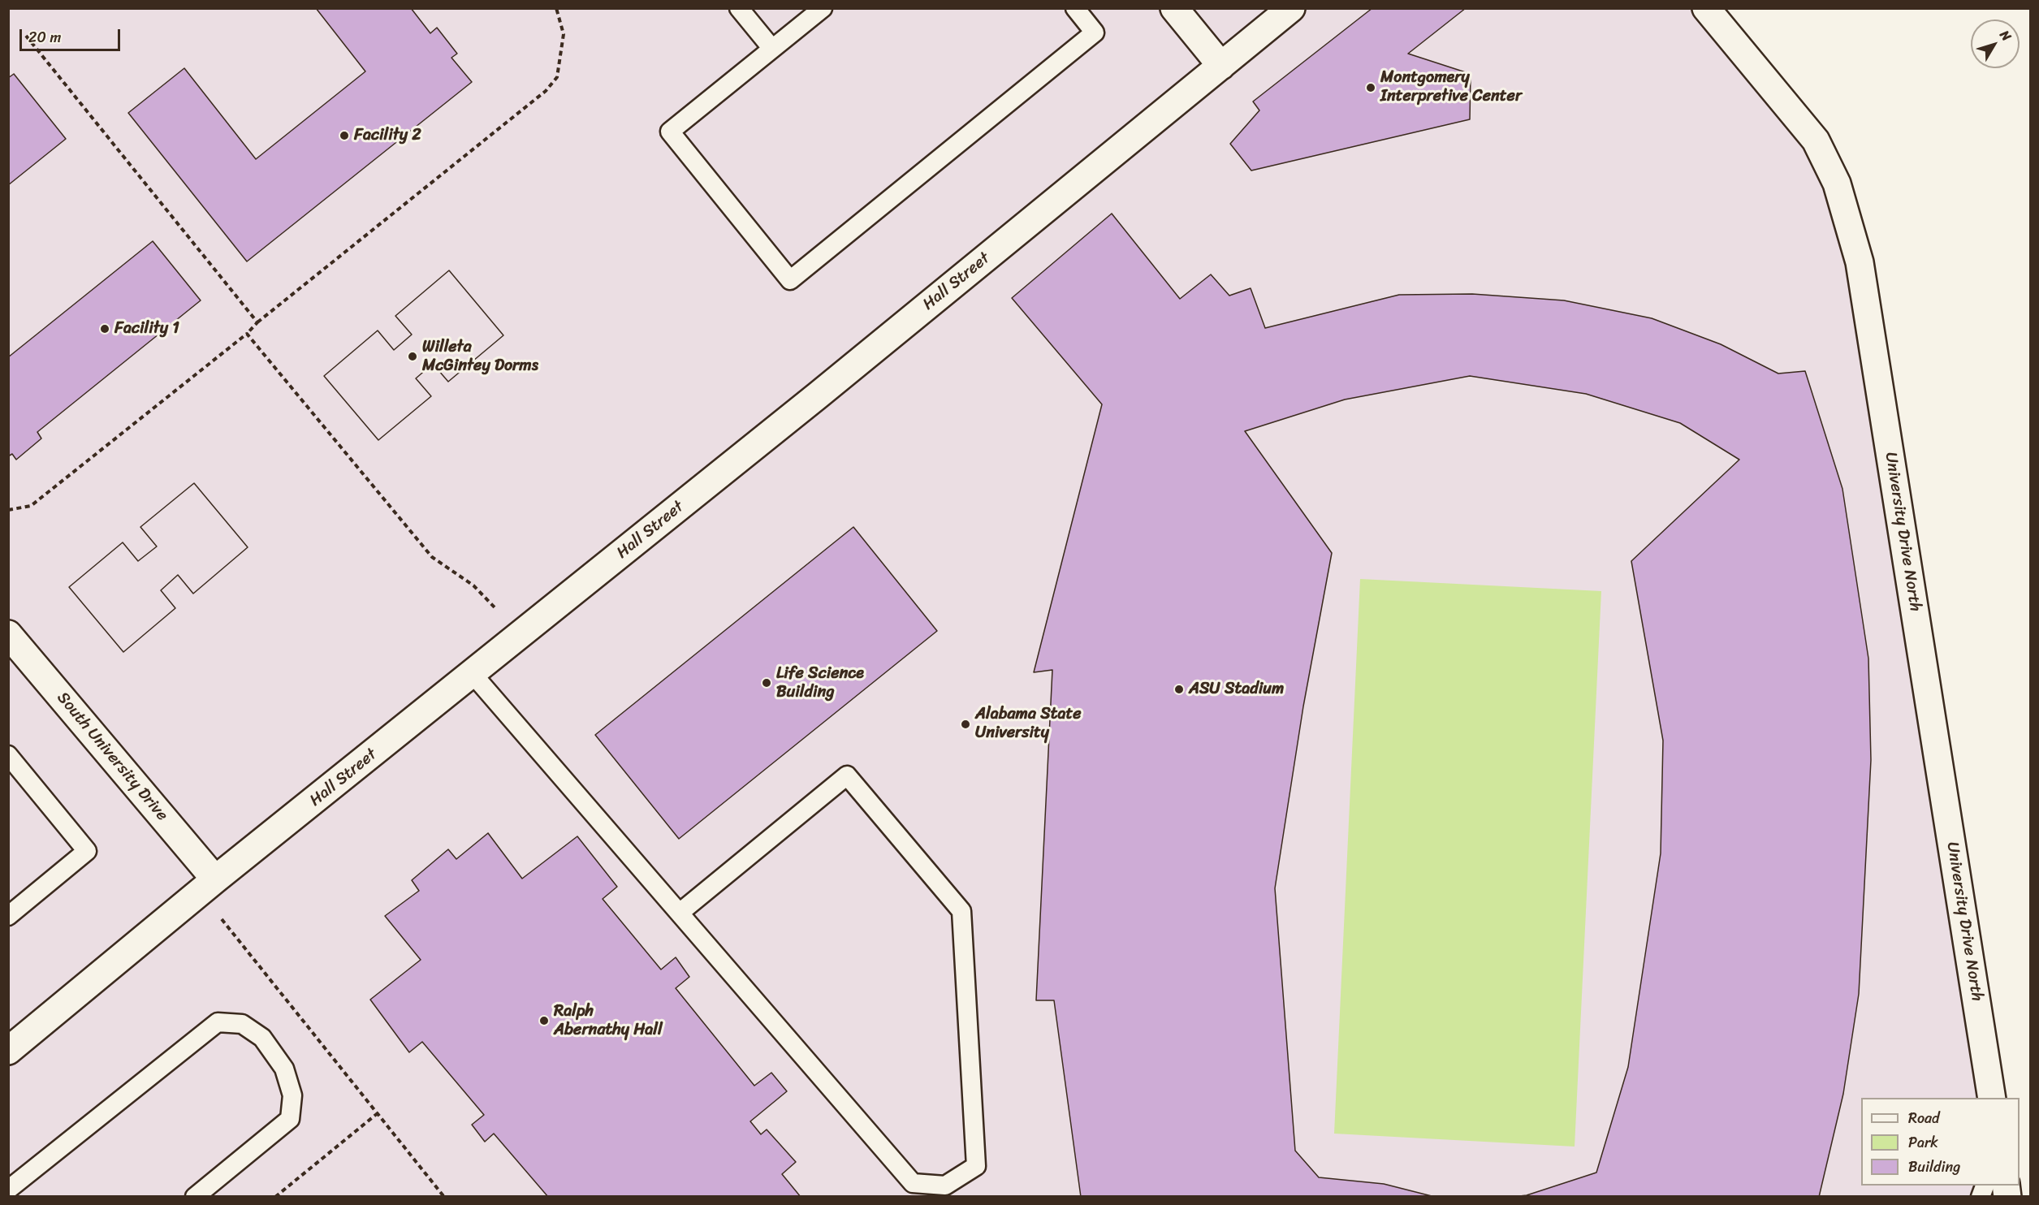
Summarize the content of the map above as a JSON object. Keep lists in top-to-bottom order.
{
  "streets": {
    "street": ["Hall Street", "University Drive North", "South University Drive"]
  },
  "crossings": [
    ["Hall Street", "South University Drive"]
  ],
  "places": [
    "Montgomery Interpretive Center",
    "Facility 2",
    "Facility 1",
    "Willeta McGintey Dorms",
    "Life Science Building",
    "ASU Stadium",
    "Alabama State University",
    "Ralph Abernathy Hall"
  ],
  "legend": ["Road", "Park", "Building"],
  "scale_bar": "20 m",
  "north": "top right"
}
